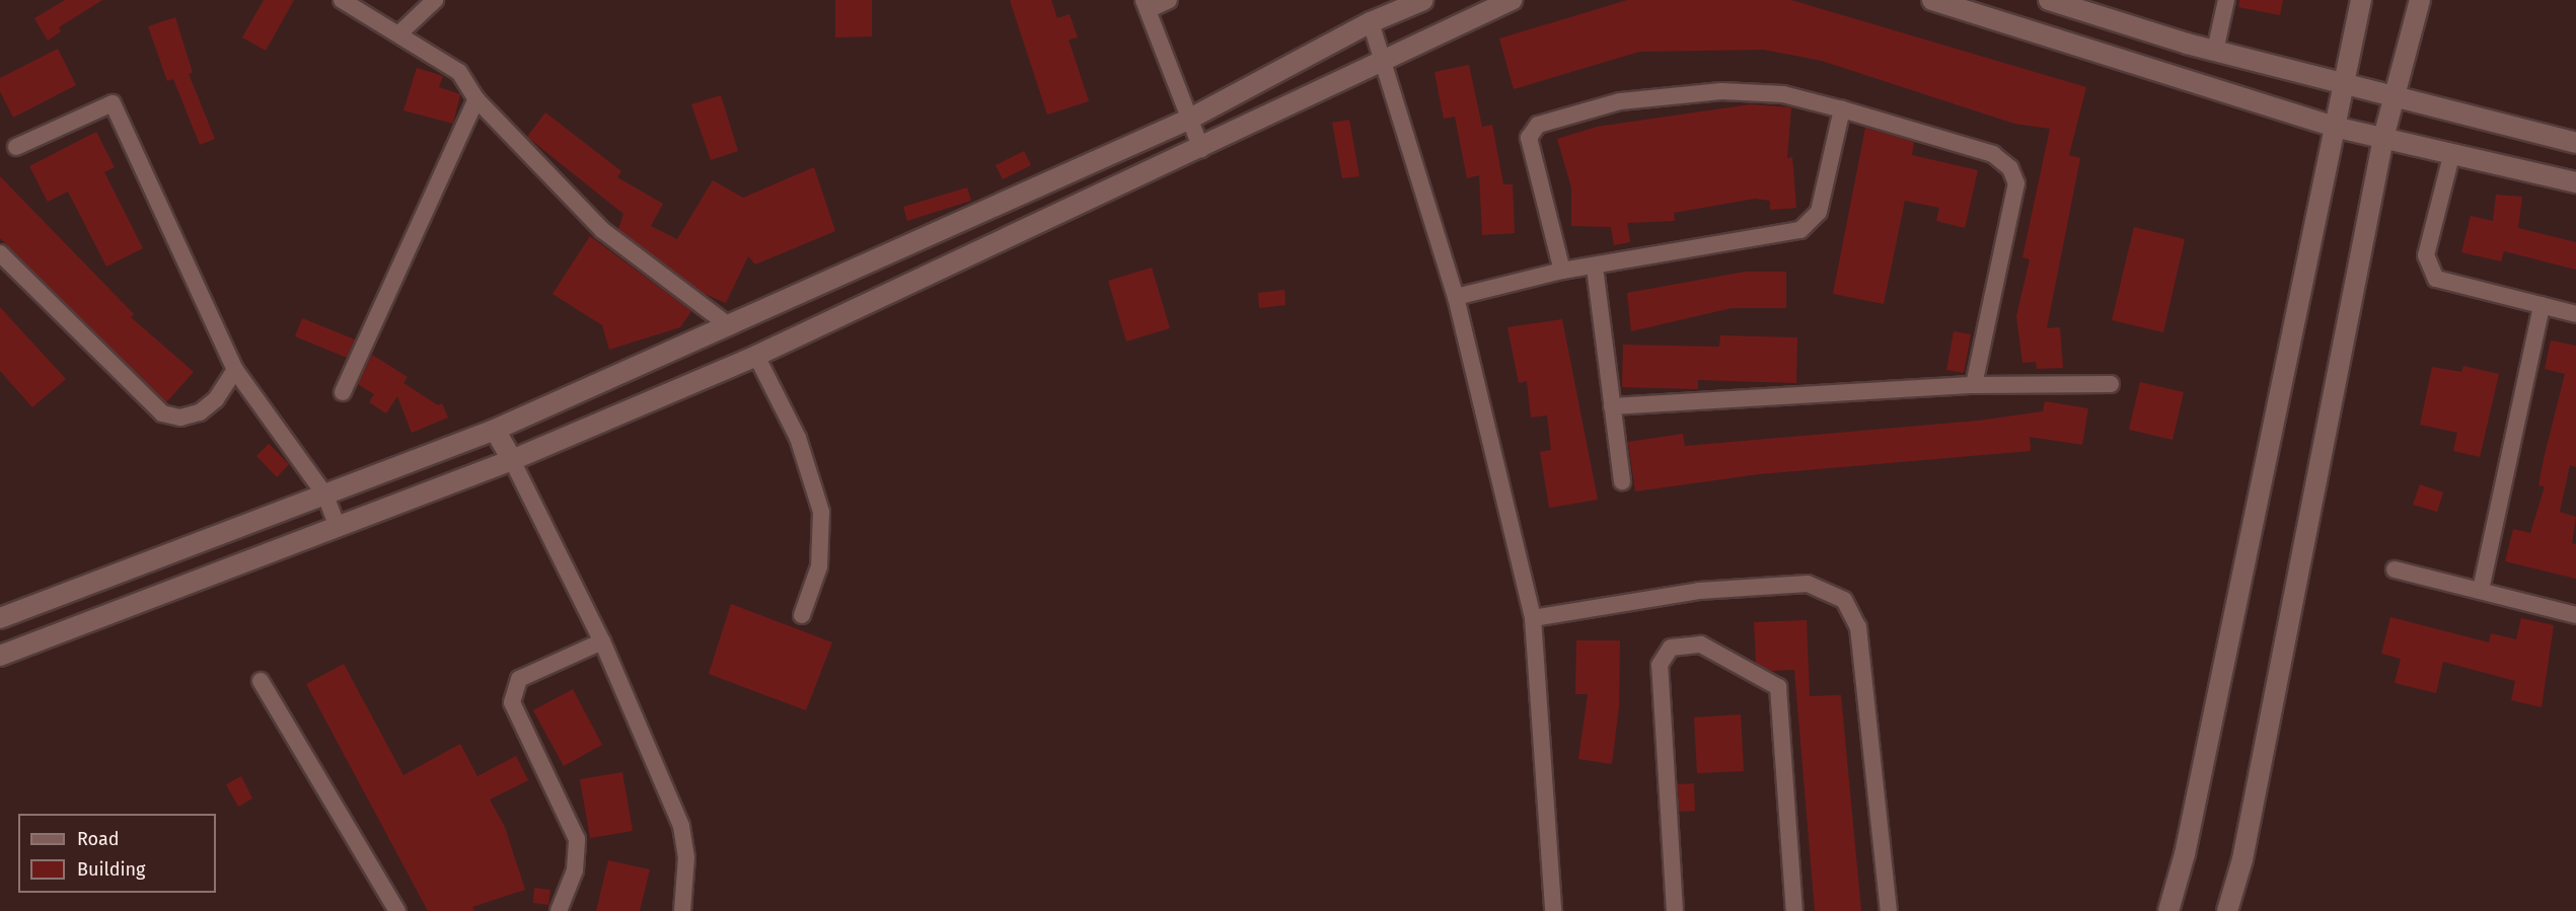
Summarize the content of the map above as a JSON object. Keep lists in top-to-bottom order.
{
  "legend": ["Road", "Building"]
}
